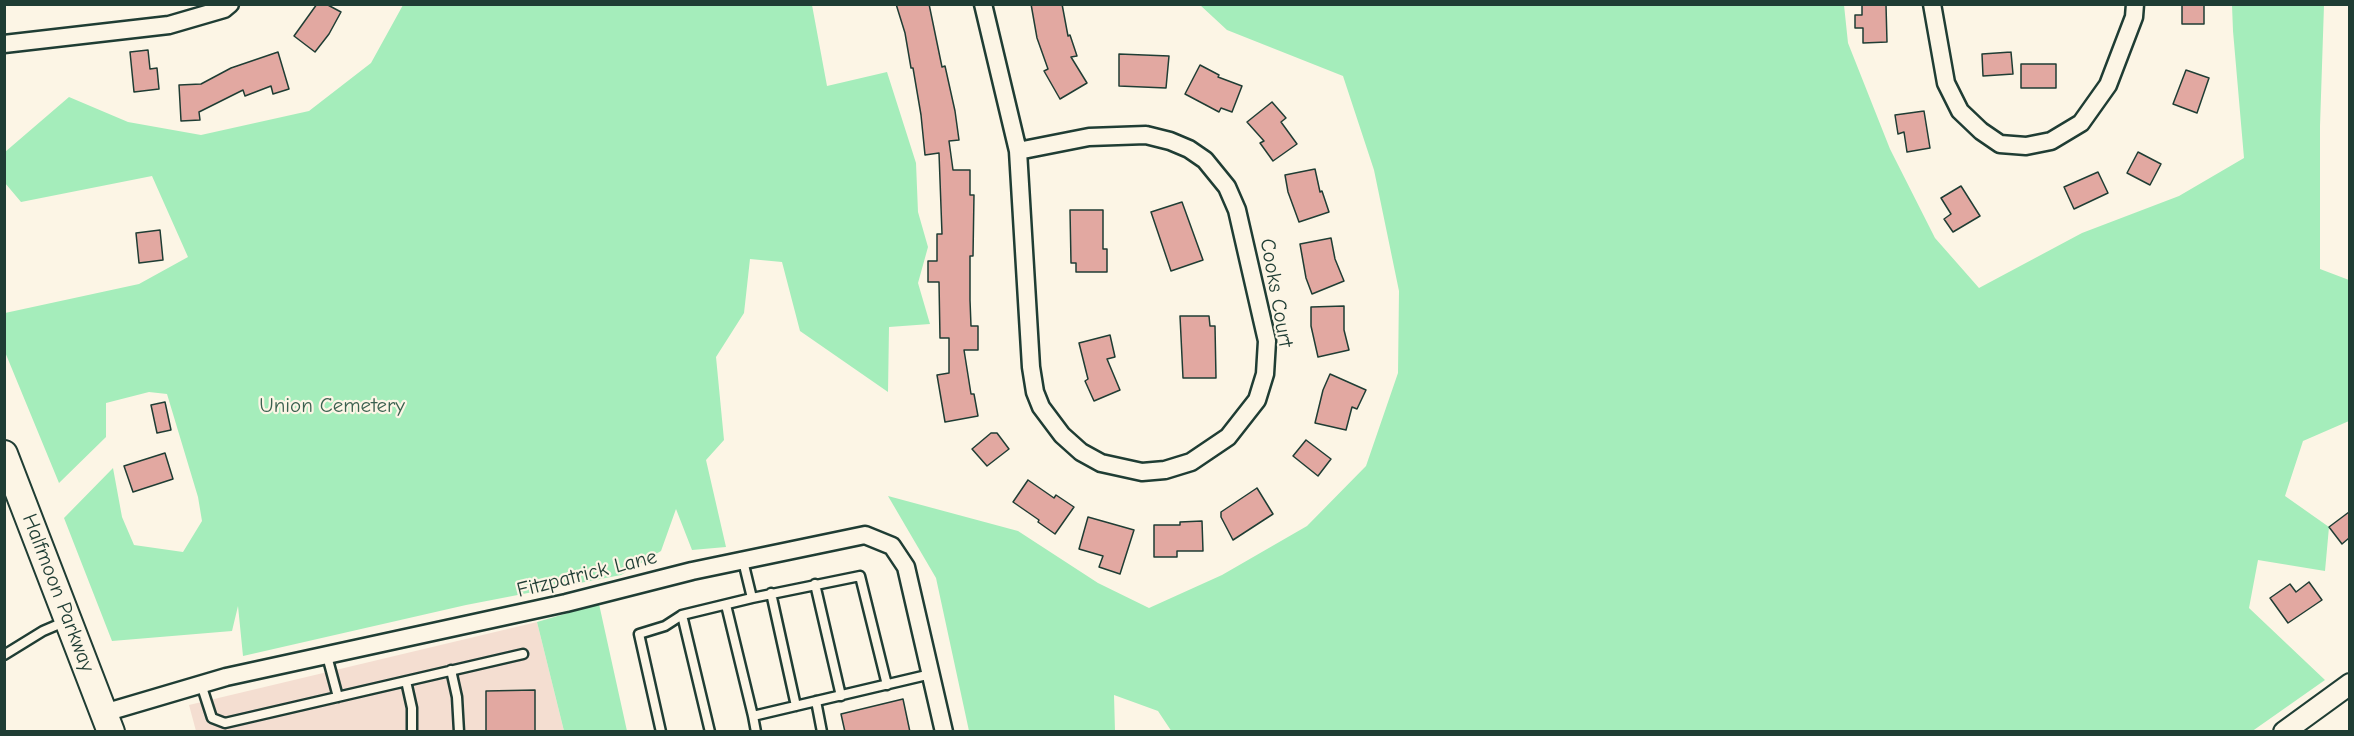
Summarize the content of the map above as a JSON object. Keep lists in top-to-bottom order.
{
  "streets": {
    "main road": ["Halfmoon Parkway"],
    "street": ["Cooks Court", "Fitzpatrick Lane"]
  },
  "crossings": [
    ["Fitzpatrick Lane", "Halfmoon Parkway"]
  ],
  "parks": ["Union Cemetery"]
}
